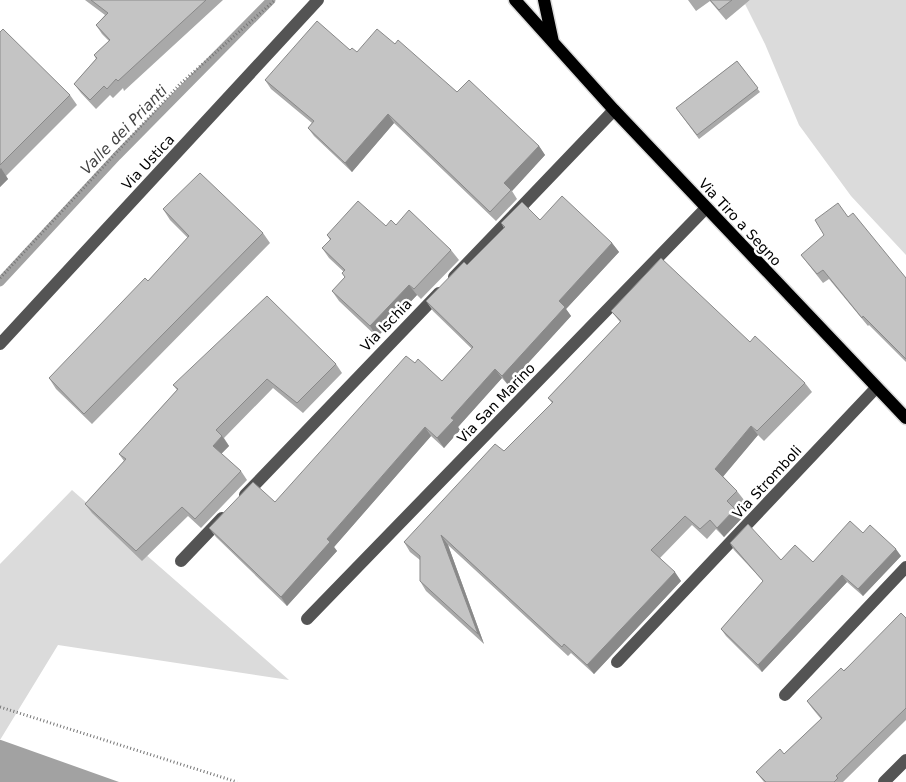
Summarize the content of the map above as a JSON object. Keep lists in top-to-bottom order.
{
  "streets": {
    "main road": ["Via Tiro a Segno"],
    "street": [
      "Via Ustica",
      "Via Ischia",
      "Via San Marino",
      "Via Stromboli"
    ]
  },
  "crossings": [
    ["Via Tiro a Segno", "Via Ischia"],
    ["Via Tiro a Segno", "Via San Marino"],
    ["Via Tiro a Segno", "Via Stromboli"]
  ],
  "water": ["Valle dei Prianti"]
}
